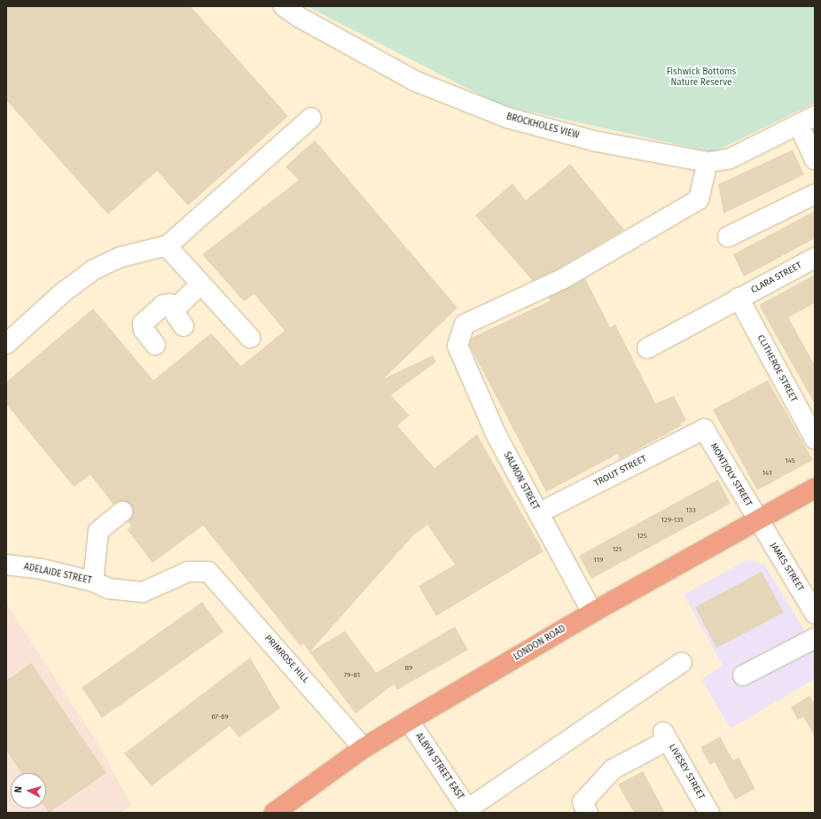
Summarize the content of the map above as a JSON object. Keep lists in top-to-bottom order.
{
  "streets": {
    "highway": ["LONDON ROAD"],
    "street": [
      "BROCKHOLES VIEW",
      "CLARA STREET",
      "CLITHEROE STREET",
      "TROUT STREET",
      "MONTJOLY STREET",
      "SALMON STREET",
      "JAMES STREET",
      "ADELAIDE STREET",
      "PRIMROSE HILL",
      "ALBYN STREET EAST",
      "LIVESEY STREET"
    ]
  },
  "crossings": [
    ["BROCKHOLES VIEW", "SALMON STREET"],
    ["CLARA STREET", "CLITHEROE STREET"],
    ["TROUT STREET", "MONTJOLY STREET"],
    ["TROUT STREET", "SALMON STREET"],
    ["MONTJOLY STREET", "JAMES STREET"],
    ["MONTJOLY STREET", "LONDON ROAD"],
    ["SALMON STREET", "LONDON ROAD"],
    ["JAMES STREET", "LONDON ROAD"],
    ["ADELAIDE STREET", "PRIMROSE HILL"],
    ["LONDON ROAD", "PRIMROSE HILL"],
    ["LONDON ROAD", "ALBYN STREET EAST"]
  ],
  "parks": ["Fishwick Bottoms Nature Reserve"],
  "house_numbers": [
    "145",
    "141",
    "133",
    "129-131",
    "125",
    "121",
    "119",
    "89",
    "79-81",
    "67-69"
  ],
  "north": "left"
}
